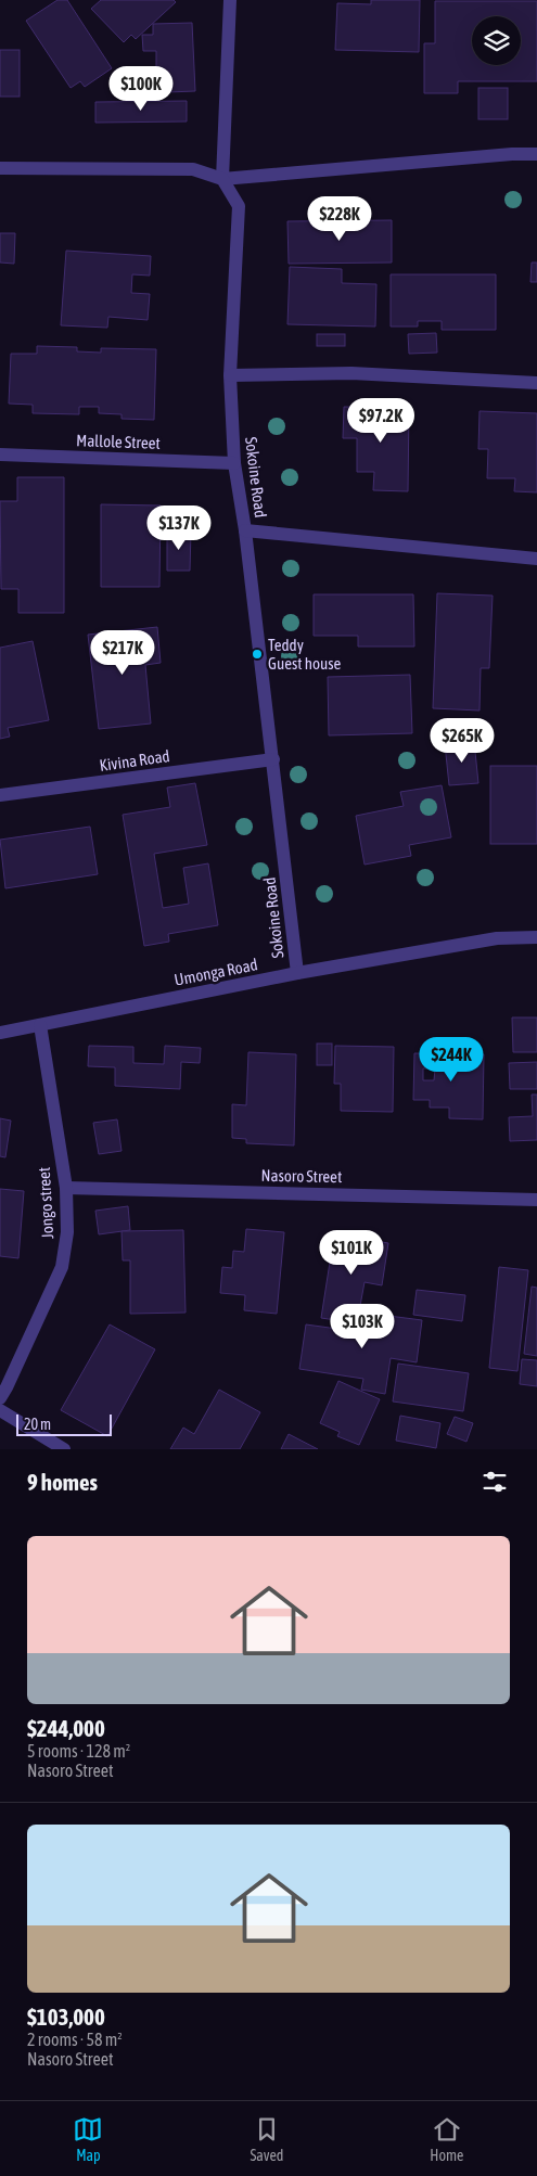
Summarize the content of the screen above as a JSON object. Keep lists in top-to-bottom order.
{
  "streets": {
    "street": [
      "Mallole Street",
      "Sokoine Road",
      "Kivina Road",
      "Umonga Road",
      "Nasoro Street",
      "Jongo street"
    ]
  },
  "crossings": [
    ["Mallole Street", "Sokoine Road"],
    ["Sokoine Road", "Kivina Road"],
    ["Sokoine Road", "Umonga Road"],
    ["Umonga Road", "Jongo street"],
    ["Nasoro Street", "Jongo street"]
  ],
  "places": ["Teddy Guest house"],
  "scale_bar": "20 m",
  "page": {
    "price": [
      "$100K",
      "$228K",
      "$97.2K",
      "$137K",
      "$217K",
      "$265K",
      "$244K",
      "$101K",
      "$103K"
    ],
    "scale": "20 m",
    "heading": "9 homes",
    "list": [
      {
        "name": "$244,000",
        "note": "5 rooms · 128 m² · Nasoro Street"
      },
      {
        "name": "$103,000",
        "note": "2 rooms · 58 m² · Nasoro Street"
      }
    ],
    "tabs": ["Map", "Saved", "Home"]
  }
}
